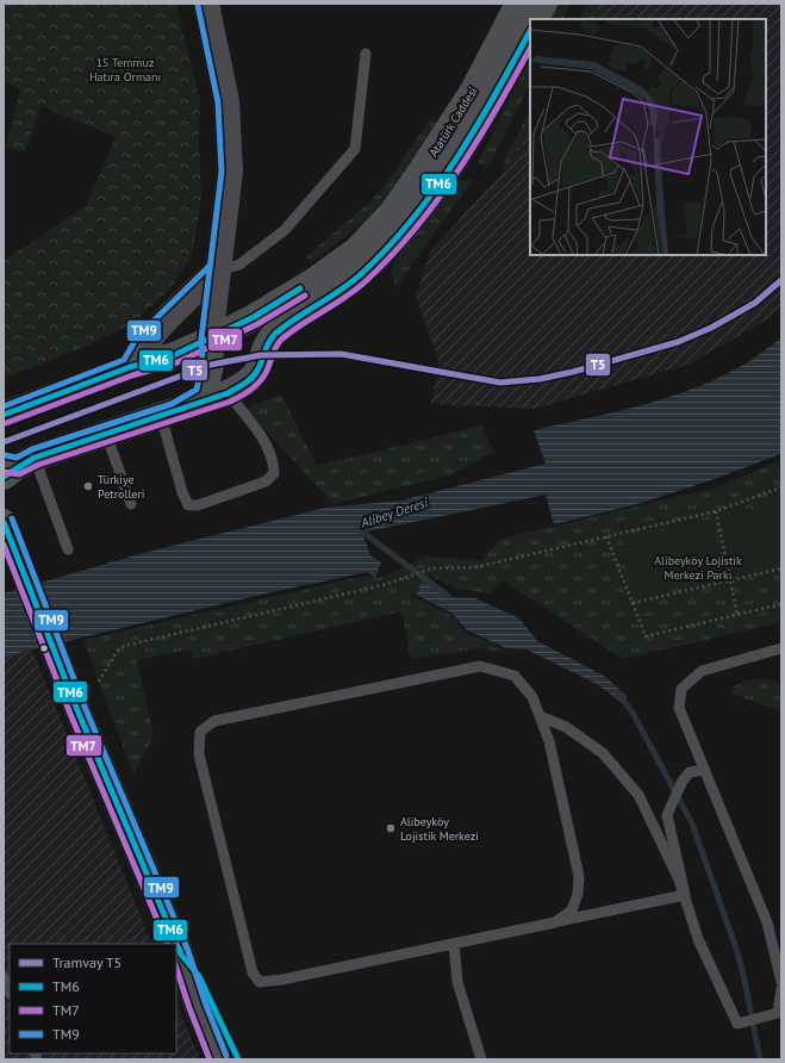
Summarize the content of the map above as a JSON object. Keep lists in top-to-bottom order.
{
  "streets": {
    "main road": ["Atatürk Caddesi"]
  },
  "water": ["Alibey Deresi"],
  "parks": ["15 Temmuz Hatıra Ormanı", "Alibeyköy Lojistik Merkezi Parkı"],
  "places": ["Türkiye Petrolleri", "Alibeyköy Lojistik Merkezi"],
  "lines": [
    "transit line TM9",
    "transit line TM6",
    "transit line TM7",
    "tram line T5"
  ],
  "legend": [
    "Tramvay T5",
    "TM6",
    "TM7",
    "TM9"
  ]
}
